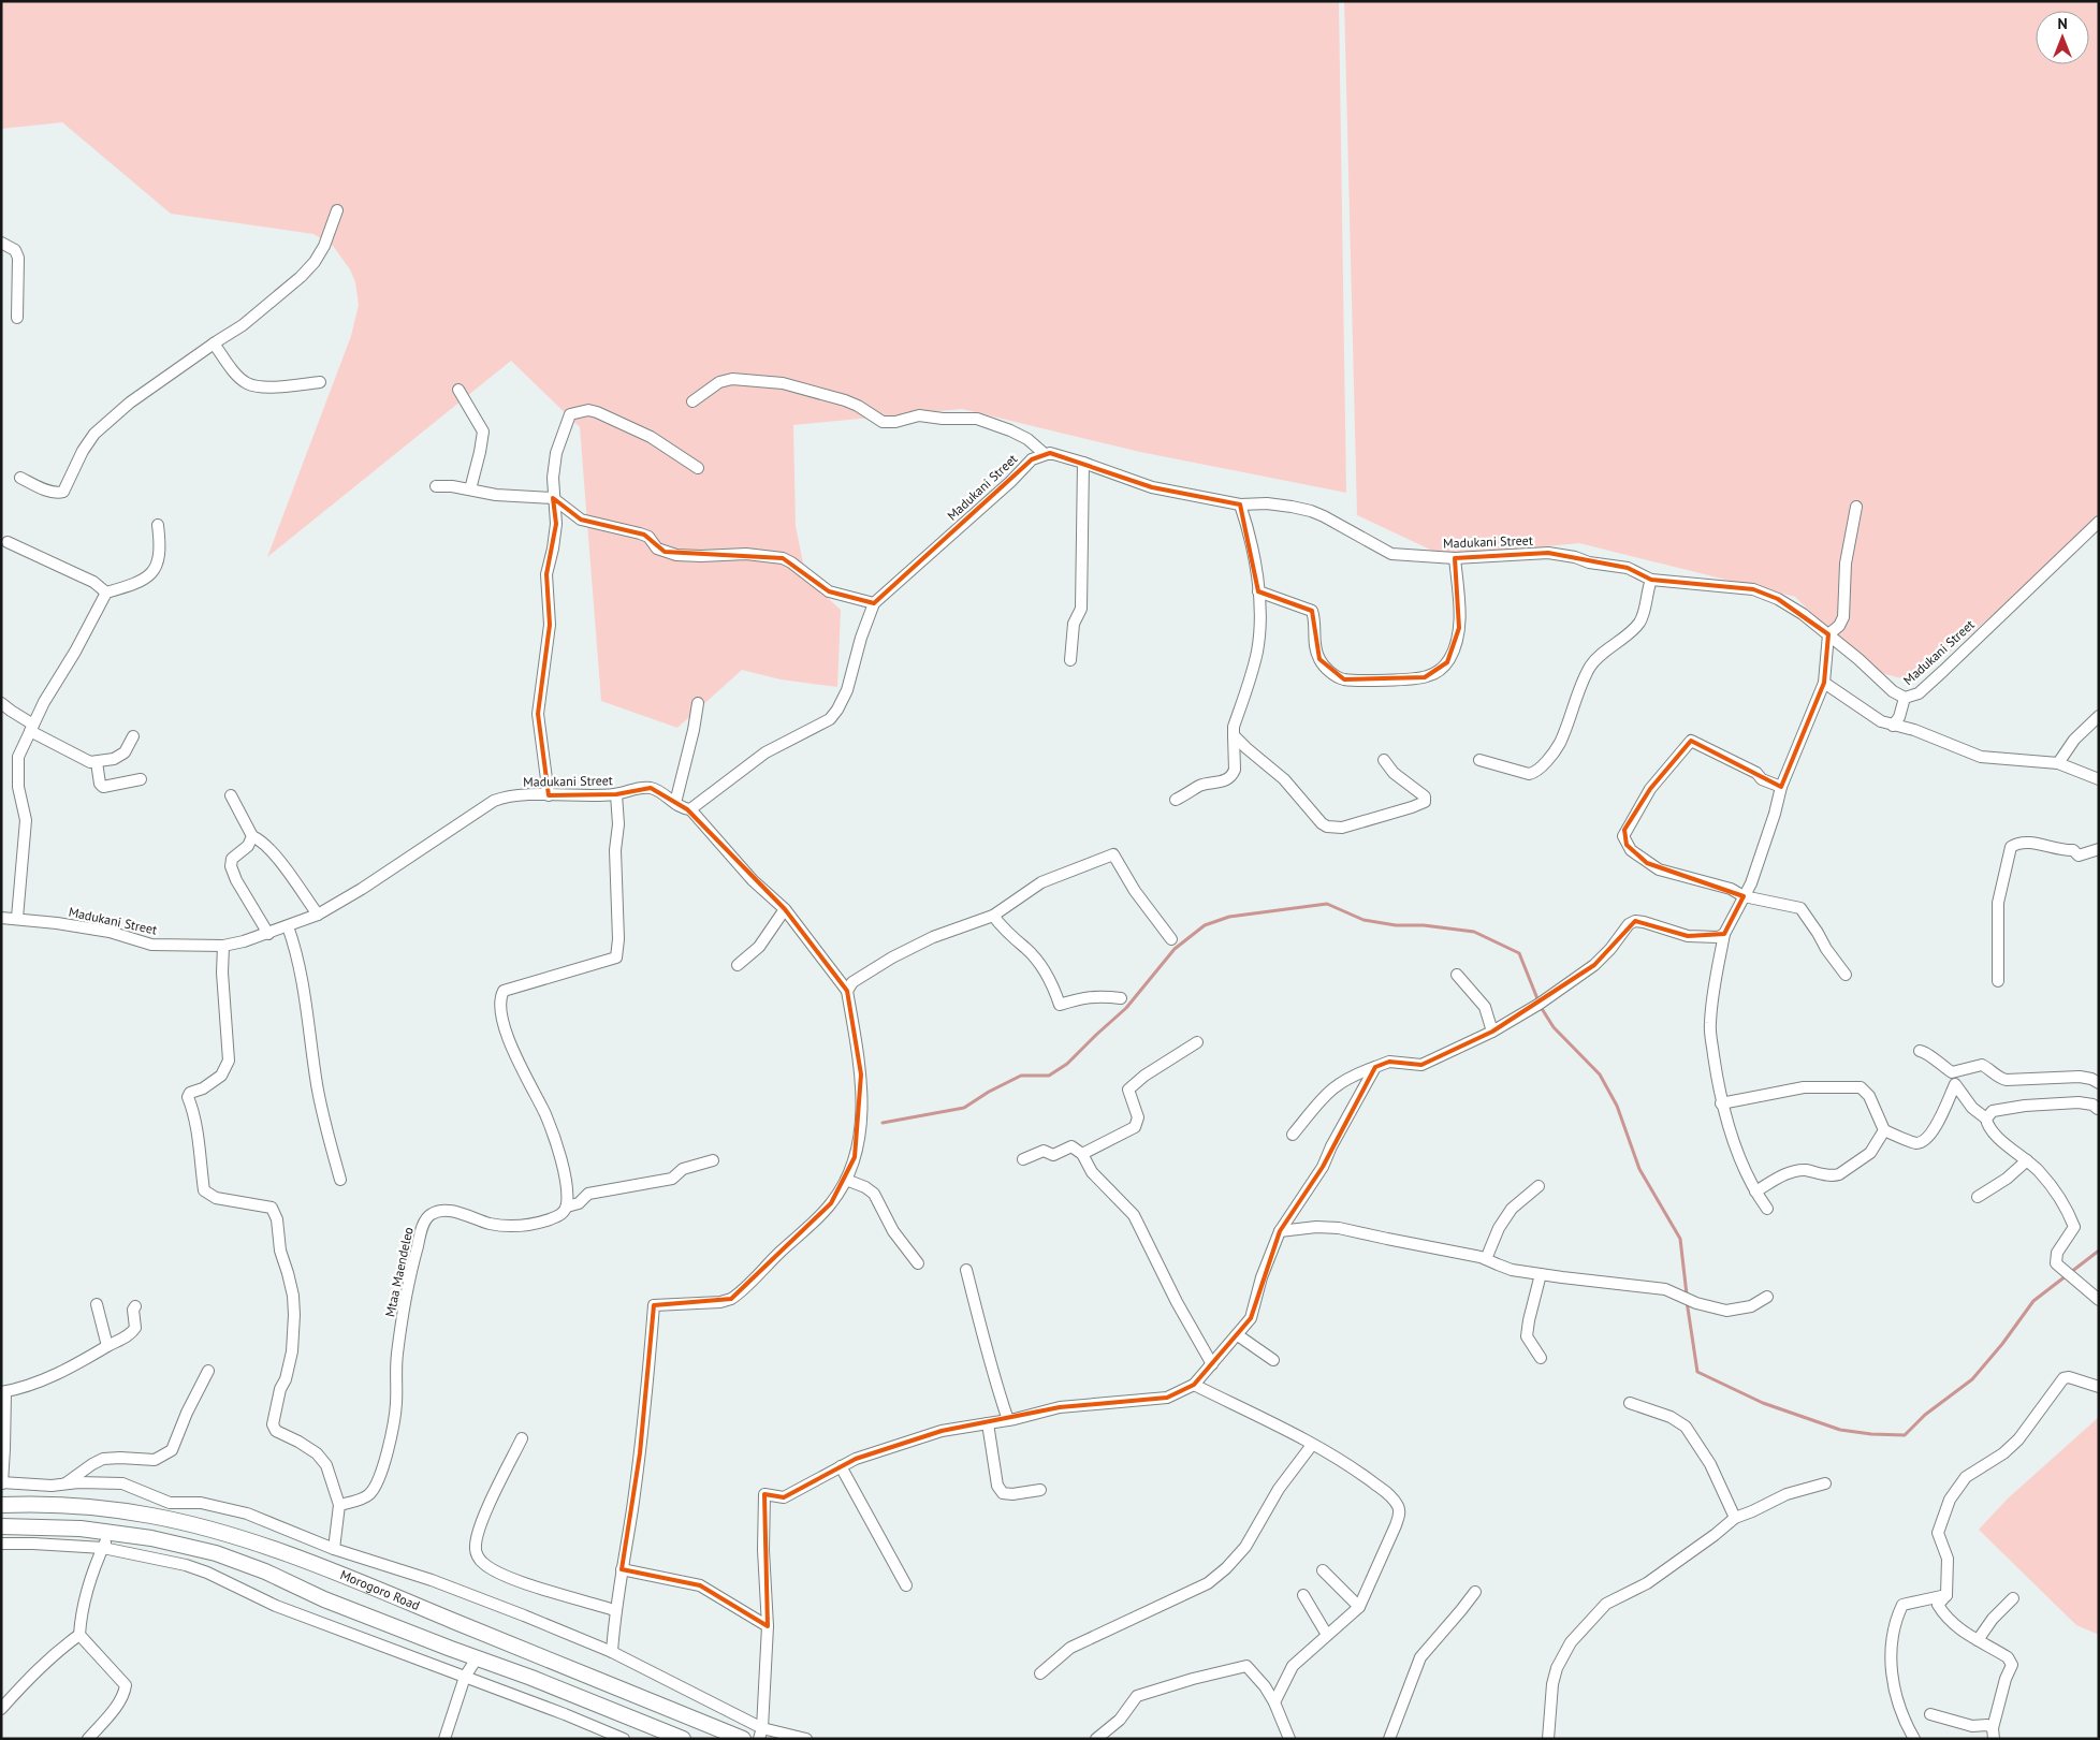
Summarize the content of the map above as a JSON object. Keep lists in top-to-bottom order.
{
  "streets": {
    "highway": ["Morogoro Road"],
    "street": ["Madukani Street", "Mtaa Maendeleo"]
  },
  "north": "top"
}
